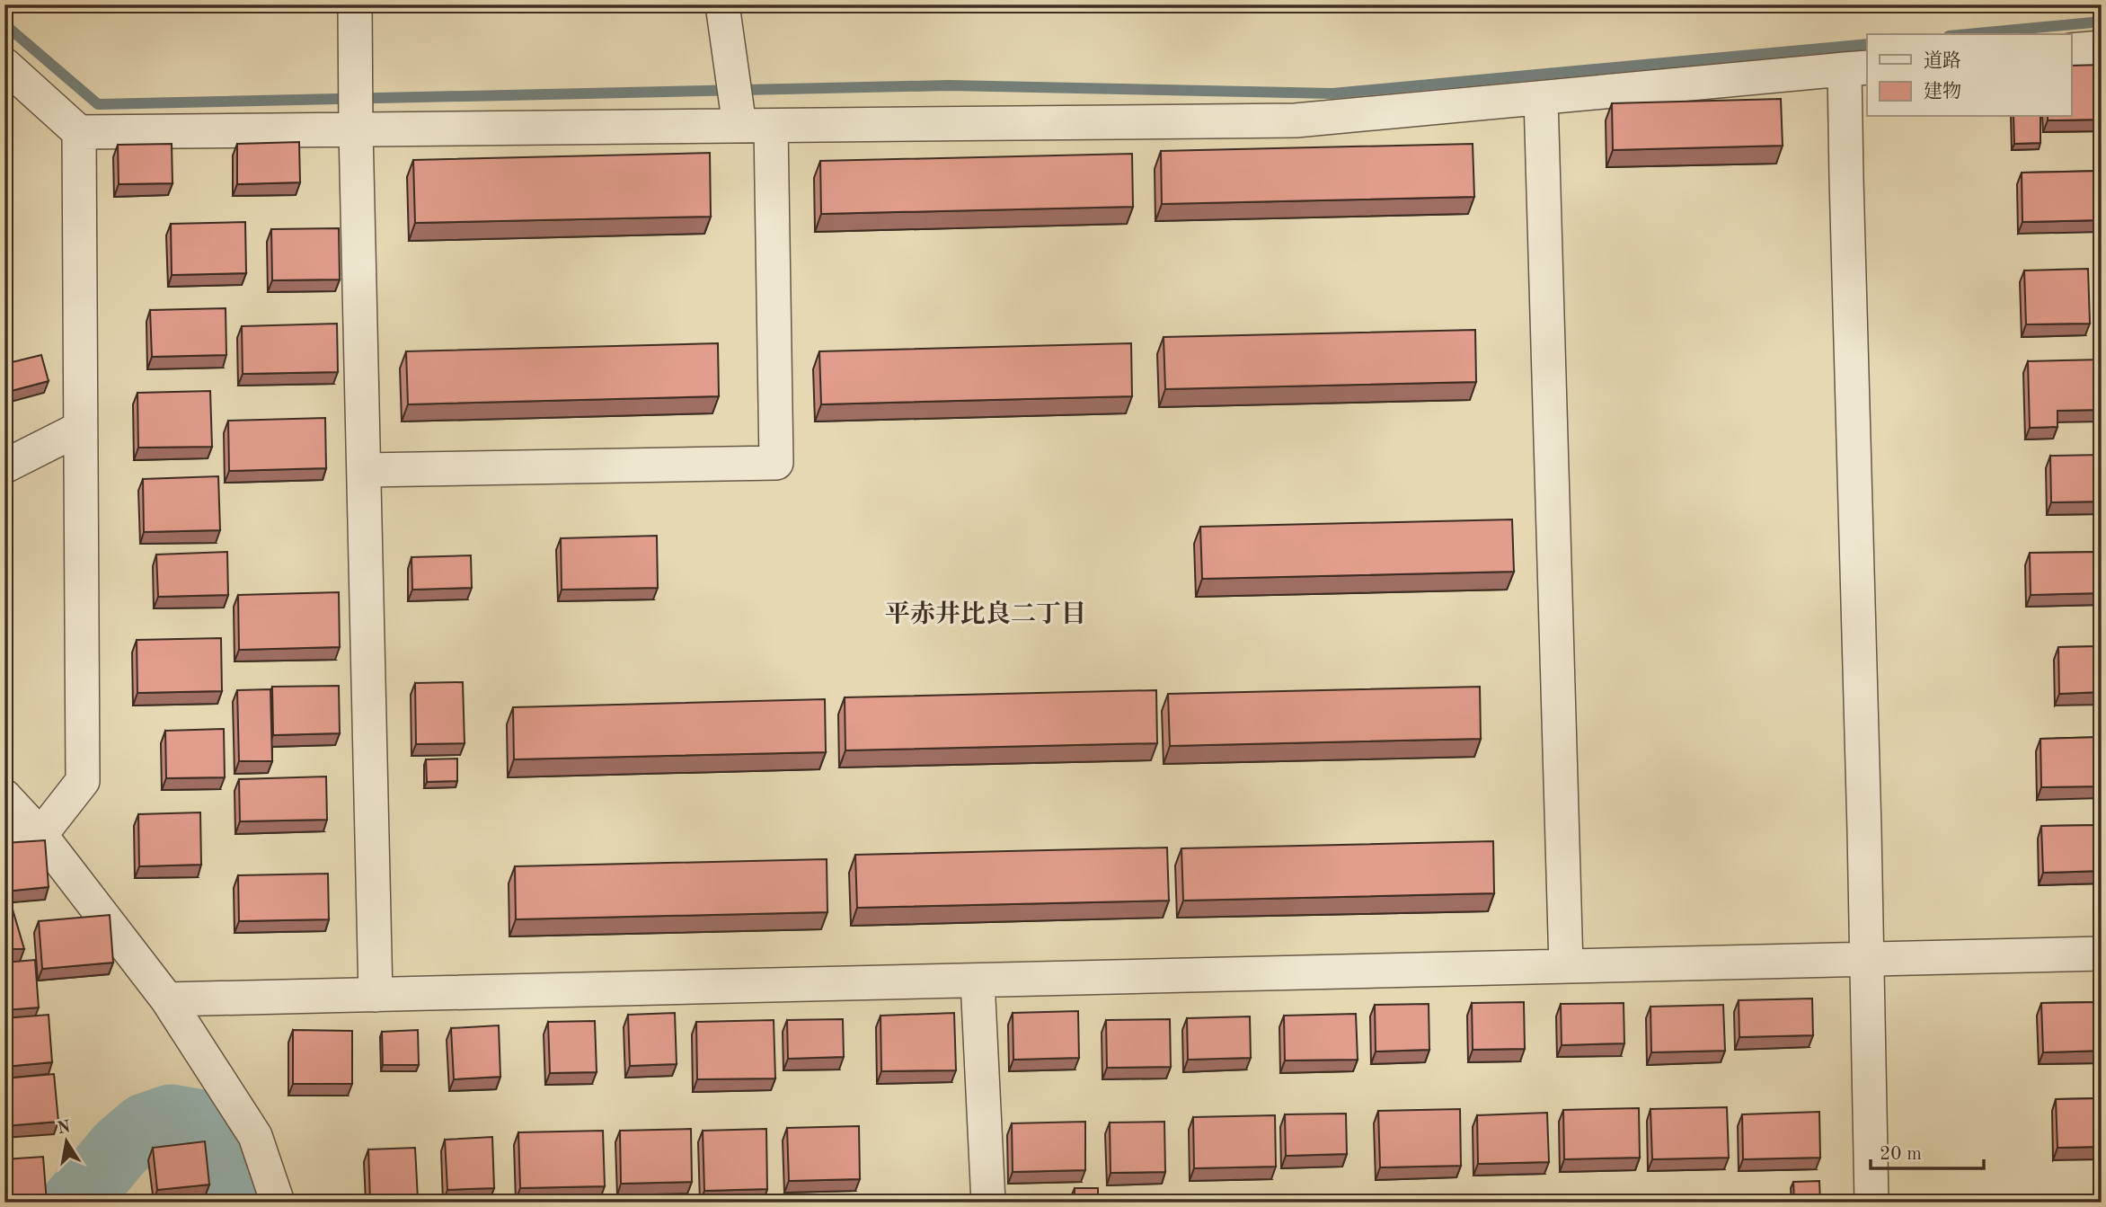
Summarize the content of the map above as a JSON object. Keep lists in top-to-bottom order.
{
  "districts": ["平赤井比良二丁目"],
  "legend": ["道路", "建物"],
  "scale_bar": "20 m",
  "north": "top"
}
